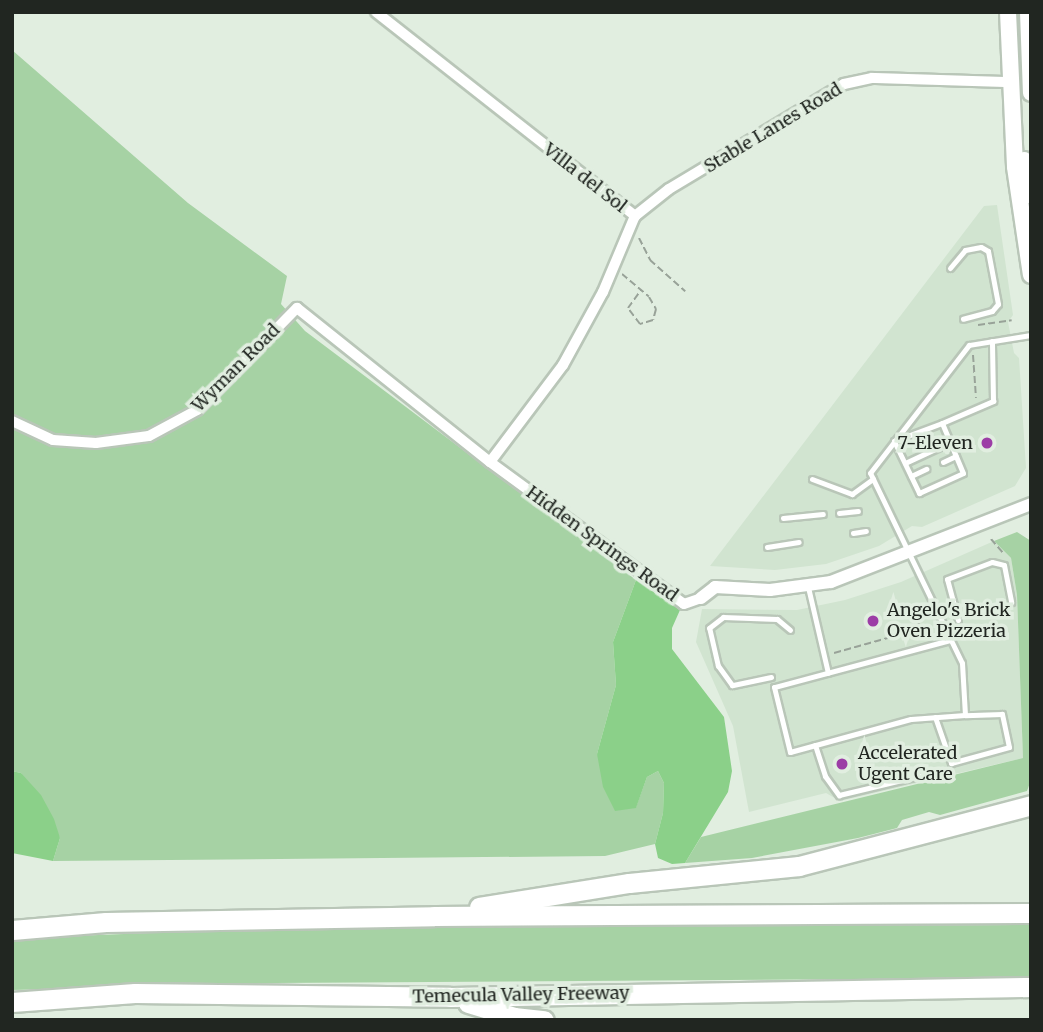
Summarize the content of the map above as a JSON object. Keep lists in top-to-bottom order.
{
  "streets": {
    "highway": ["Temecula Valley Freeway"],
    "street": [
      "Stable Lanes Road",
      "Villa del Sol",
      "Wyman Road",
      "Hidden Springs Road"
    ]
  },
  "crossings": [
    ["Stable Lanes Road", "Villa del Sol"],
    ["Villa del Sol", "Hidden Springs Road"],
    ["Wyman Road", "Hidden Springs Road"]
  ],
  "places": ["7-Eleven", "Angelo's Brick Oven Pizzeria", "Accelerated Ugent Care"]
}
